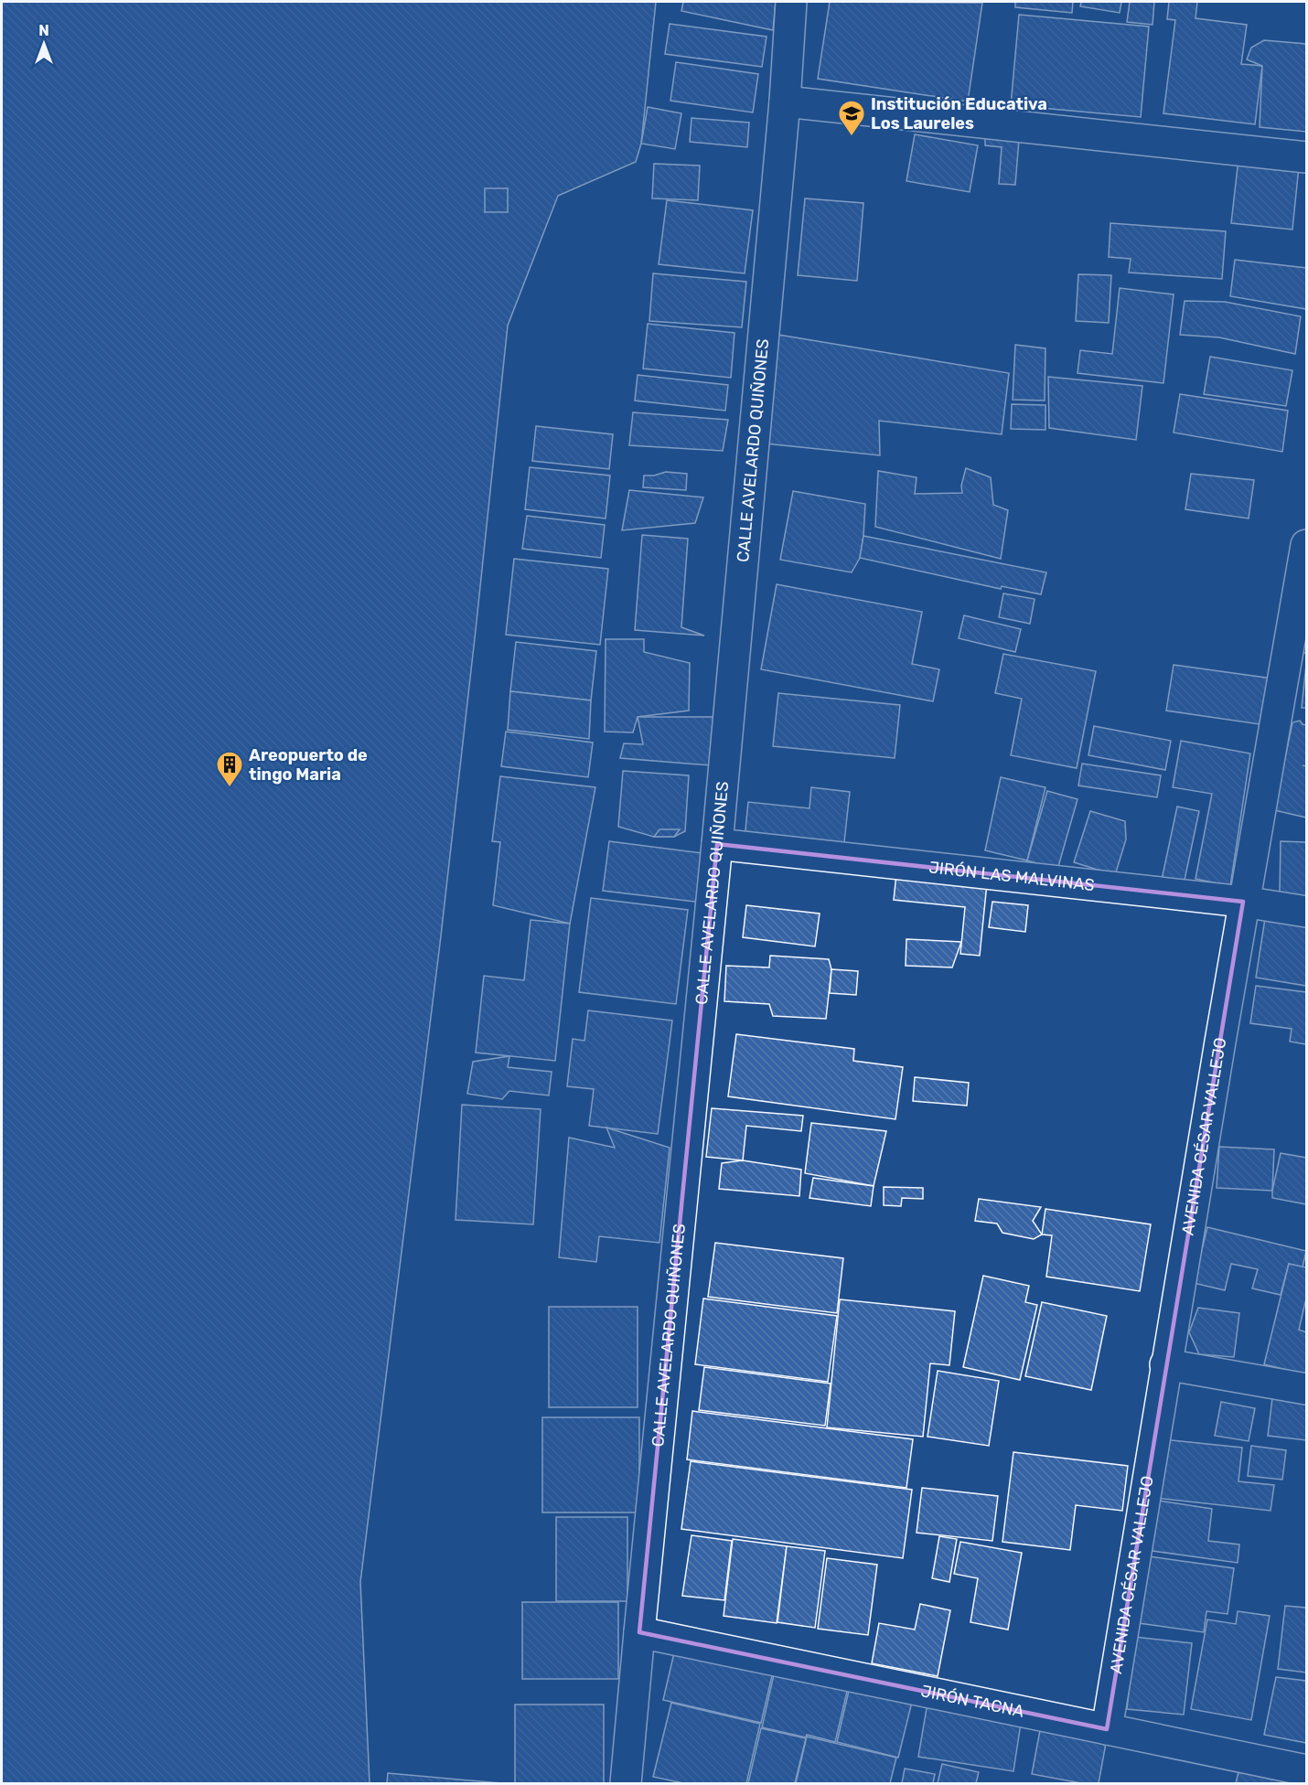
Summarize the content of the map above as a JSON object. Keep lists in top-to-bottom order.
{
  "streets": {
    "street": [
      "CALLE AVELARDO QUIÑONES",
      "JIRÓN LAS MALVINAS",
      "AVENIDA CÉSAR VALLEJO",
      "JIRÓN TACNA"
    ]
  },
  "crossings": [
    ["CALLE AVELARDO QUIÑONES", "JIRÓN LAS MALVINAS"],
    ["CALLE AVELARDO QUIÑONES", "JIRÓN TACNA"],
    ["JIRÓN LAS MALVINAS", "AVENIDA CÉSAR VALLEJO"],
    ["AVENIDA CÉSAR VALLEJO", "JIRÓN TACNA"]
  ],
  "places": {
    "school or university": ["Institución Educativa Los Laureles"],
    "building": ["Areopuerto de tingo Maria"]
  },
  "north": "top"
}
